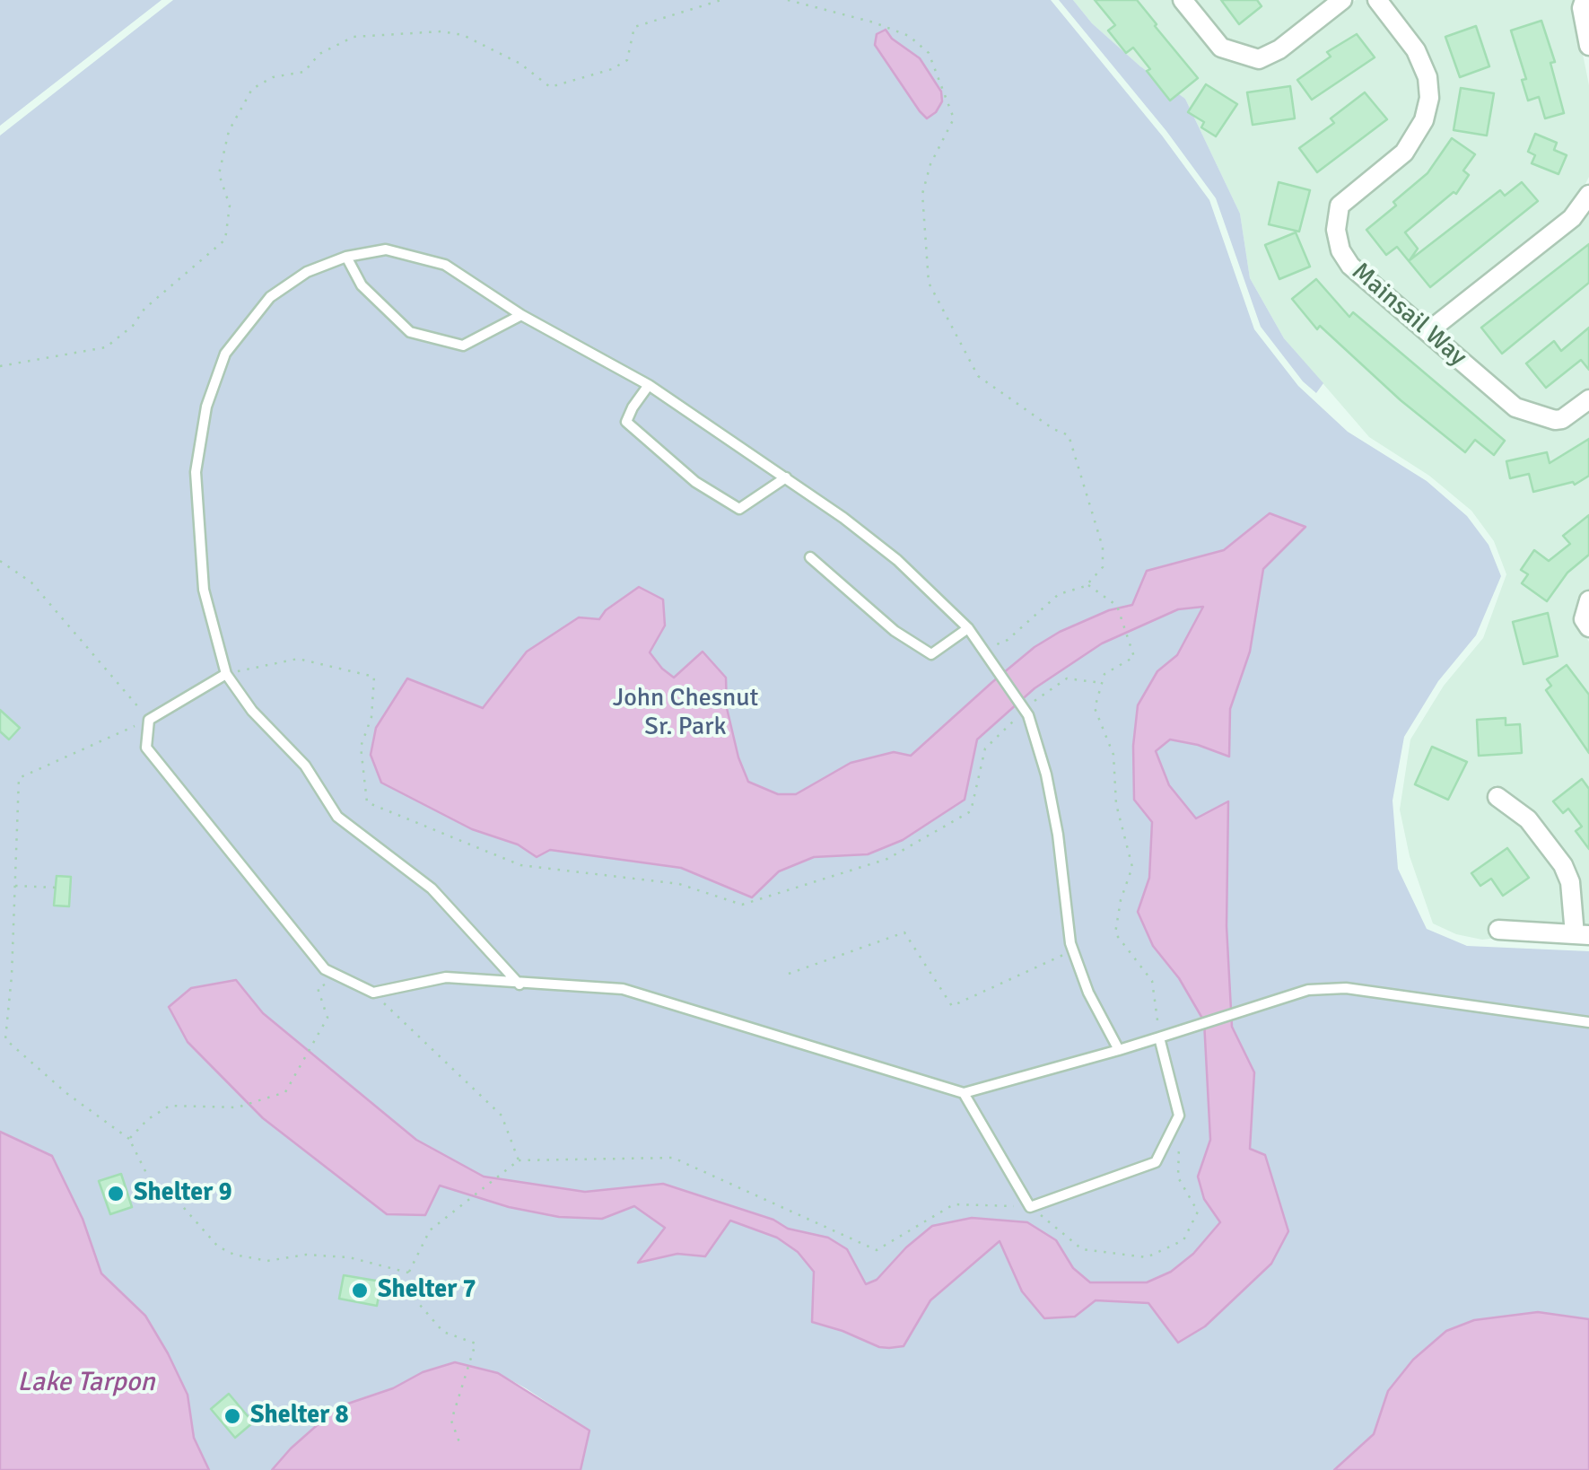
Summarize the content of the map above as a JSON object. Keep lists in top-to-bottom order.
{
  "streets": {
    "street": ["Mainsail Way"]
  },
  "water": ["Lake Tarpon"],
  "parks": ["John Chesnut Sr. Park"],
  "places": ["Shelter 9", "Shelter 7", "Shelter 8"]
}
